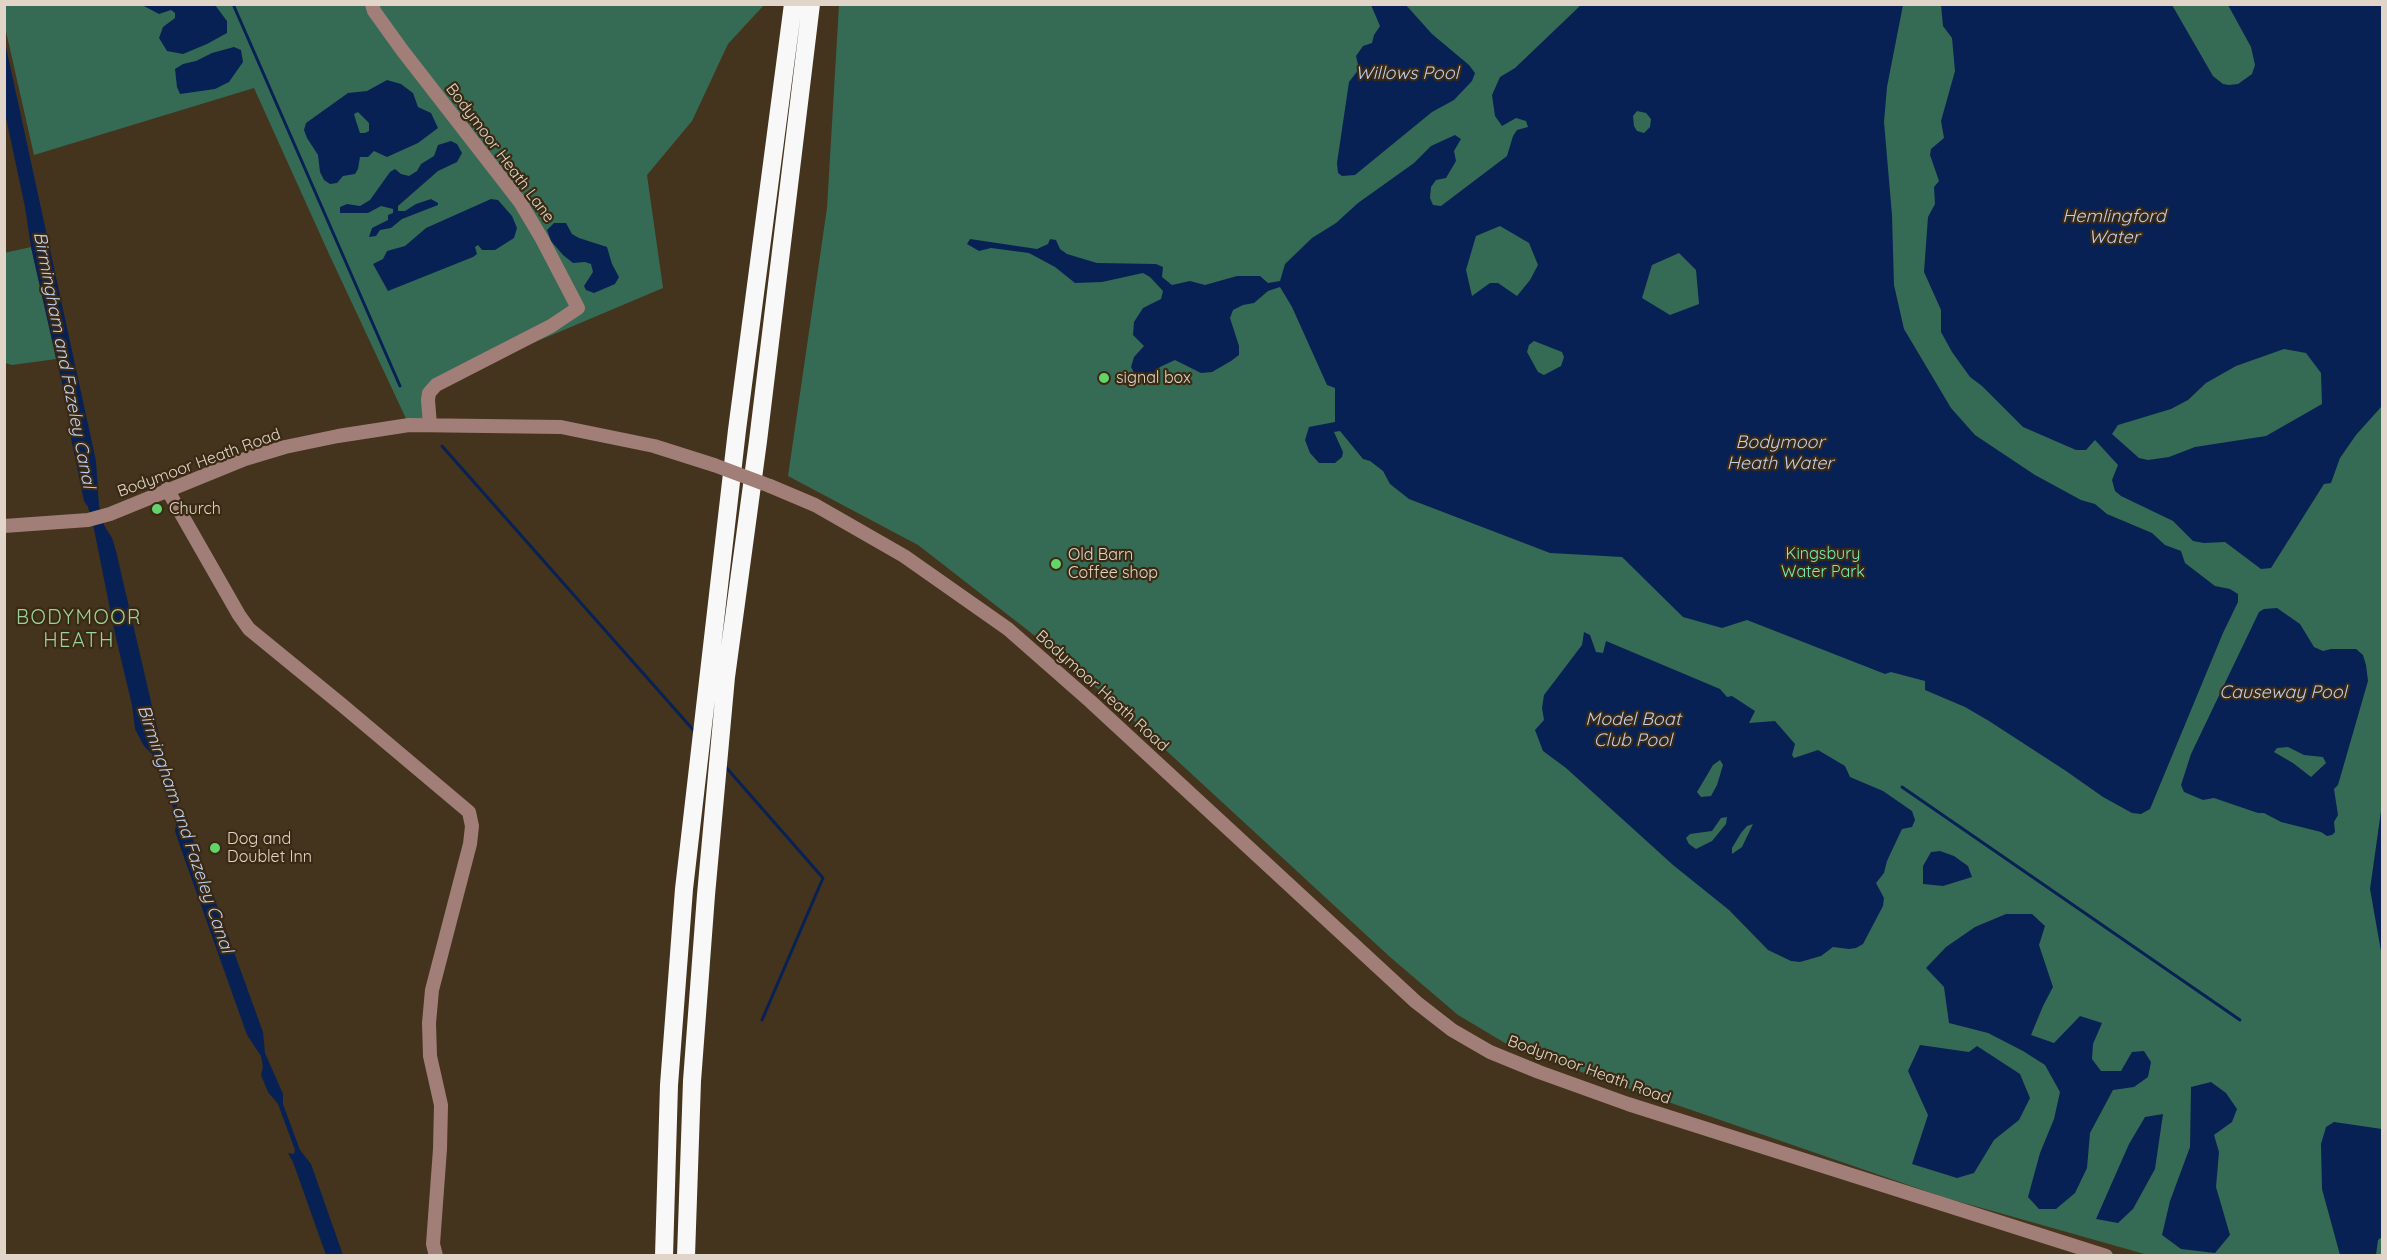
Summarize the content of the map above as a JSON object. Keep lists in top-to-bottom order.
{
  "streets": {
    "street": ["Bodymoor Heath Lane", "Bodymoor Heath Road"]
  },
  "crossings": [
    ["Bodymoor Heath Lane", "Bodymoor Heath Road"]
  ],
  "districts": ["BODYMOOR HEATH"],
  "water": [
    "Willows Pool",
    "Hemlingford Water",
    "Birmingham and Fazeley Canal",
    "Bodymoor Heath Water",
    "Causeway Pool",
    "Model Boat Club Pool"
  ],
  "parks": ["Kingsbury Water Park"],
  "places": [
    "signal box",
    "Church",
    "Old Barn Coffee shop",
    "Dog and Doublet Inn"
  ]
}
